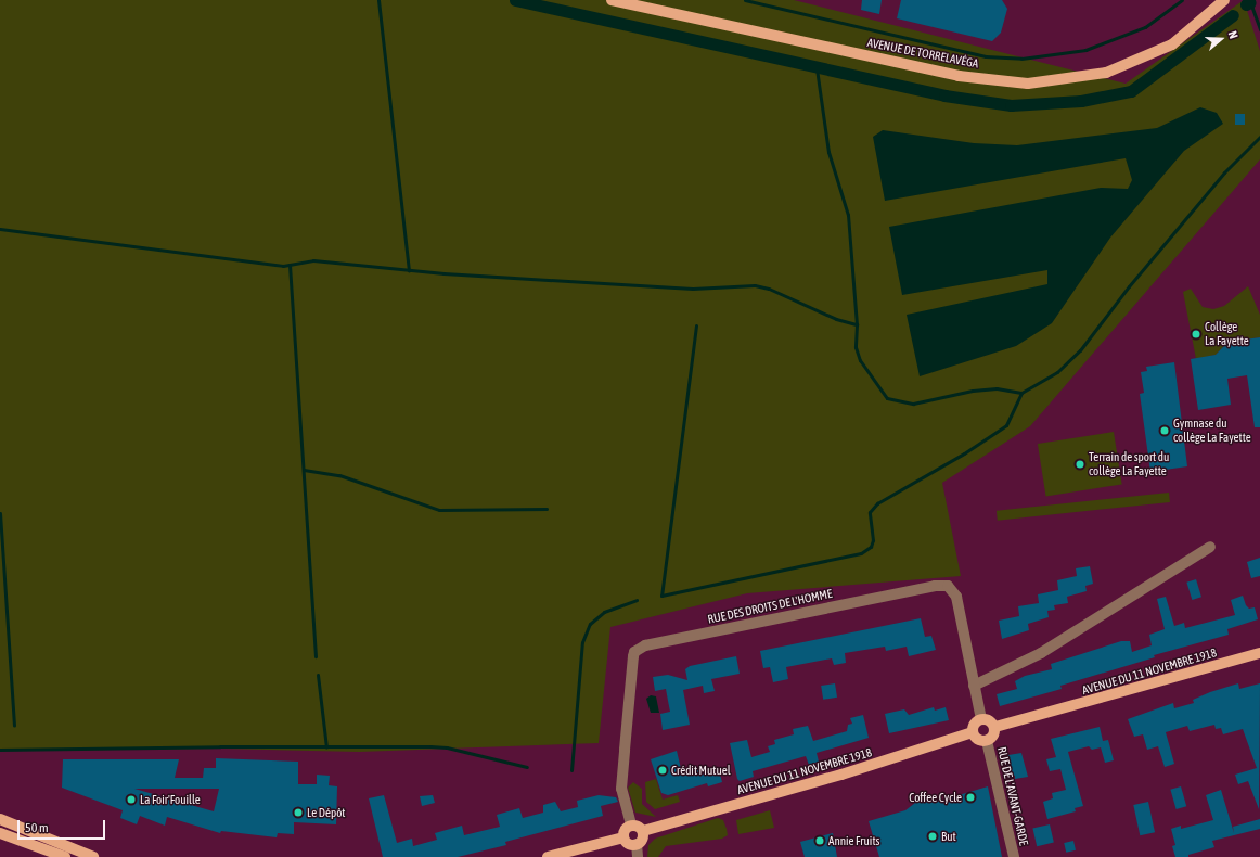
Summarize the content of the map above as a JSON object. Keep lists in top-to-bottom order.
{
  "streets": {
    "main road": ["AVENUE DE TORRELAVÉGA", "AVENUE DU 11 NOVEMBRE 1918"],
    "street": ["RUE DES DROITS DE L'HOMME", "RUE DE L'AVANT-GARDE"]
  },
  "crossings": [
    ["RUE DES DROITS DE L'HOMME", "AVENUE DU 11 NOVEMBRE 1918"],
    ["RUE DES DROITS DE L'HOMME", "RUE DE L'AVANT-GARDE"],
    ["AVENUE DU 11 NOVEMBRE 1918", "RUE DE L'AVANT-GARDE"]
  ],
  "places": [
    "Collège La Fayette",
    "Gymnase du collège La Fayette",
    "Terrain de sport du collège La Fayette",
    "Crédit Mutuel",
    "Coffee Cycle",
    "La Foir'Fouille",
    "Le Dépôt",
    "But",
    "Annie Fruits"
  ],
  "scale_bar": "50 m",
  "north": "right"
}
